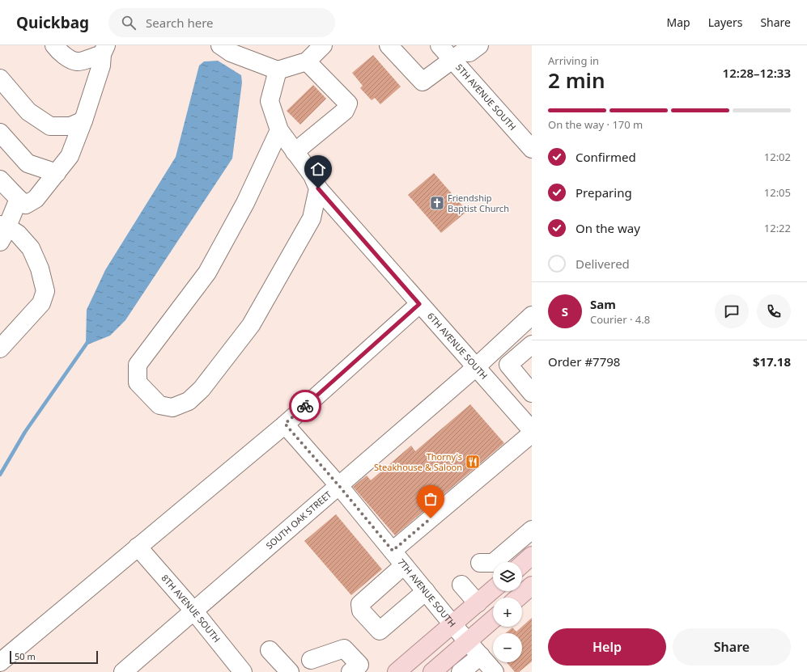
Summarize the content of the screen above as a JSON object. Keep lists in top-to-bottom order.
{
  "streets": {
    "street": [
      "5TH AVENUE SOUTH",
      "6TH AVENUE SOUTH",
      "SOUTH OAK STREET",
      "7TH AVENUE SOUTH",
      "8TH AVENUE SOUTH"
    ]
  },
  "crossings": [
    ["6TH AVENUE SOUTH", "SOUTH OAK STREET"],
    ["SOUTH OAK STREET", "7TH AVENUE SOUTH"],
    ["SOUTH OAK STREET", "8TH AVENUE SOUTH"]
  ],
  "places": {
    "church": ["Friendship Baptist Church"],
    "restaurant": ["Thorny's Steakhouse & Saloon"]
  },
  "scale_bar": "50 m",
  "page": {
    "header": "Quickbag",
    "search": "Search here",
    "nav": ["Map", "Layers", "Share"],
    "heading": ["2 min", "Arriving in", "12:28–12:33"],
    "panel": [
      "Sam",
      "Courier · 4.8",
      "Order #7798",
      "$17.18"
    ],
    "bar": "On the way · 170 m",
    "list": [
      ["Confirmed", "12:02"],
      ["Preparing", "12:05"],
      ["On the way", "12:22"],
      "Delivered"
    ],
    "round": "S",
    "map_buttons": ["+", "−"],
    "buttons": ["Help", "Share"],
    "scale": "50 m"
  }
}
